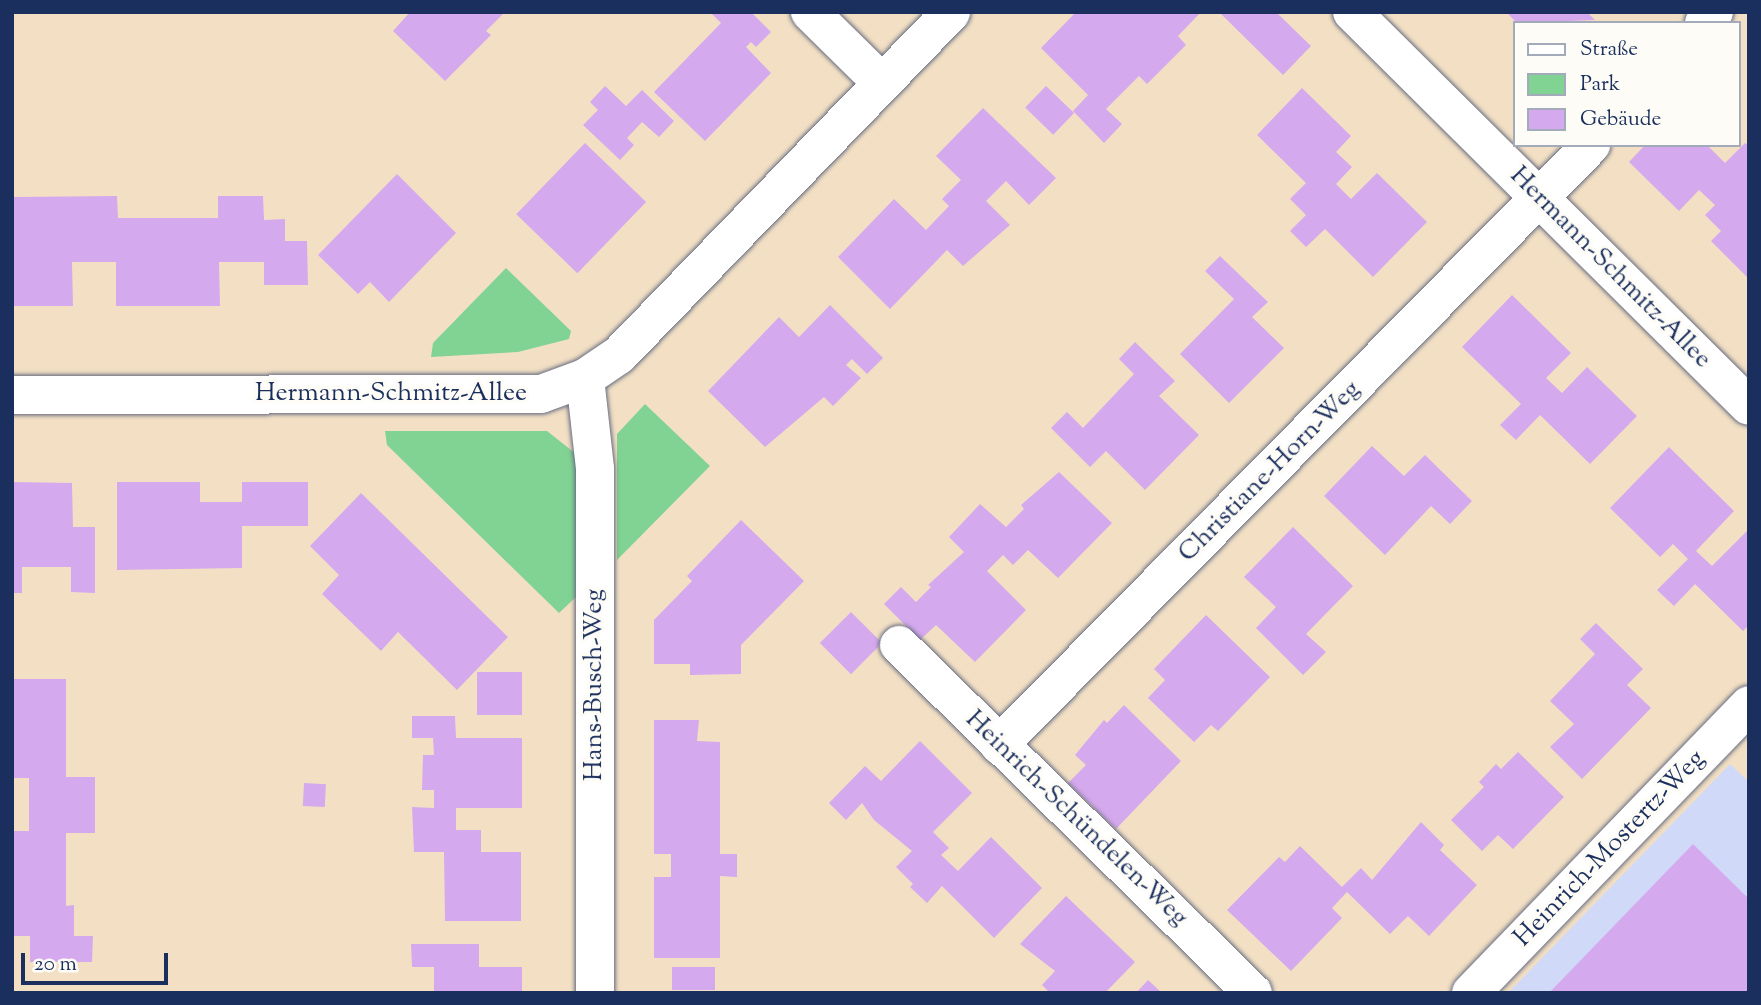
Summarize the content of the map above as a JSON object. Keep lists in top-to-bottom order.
{
  "streets": {
    "street": [
      "Hermann-Schmitz-Allee",
      "Christiane-Horn-Weg",
      "Hans-Busch-Weg",
      "Heinrich-Schündelen-Weg",
      "Heinrich-Mostertz-Weg"
    ]
  },
  "crossings": [
    ["Hermann-Schmitz-Allee", "Christiane-Horn-Weg"],
    ["Hermann-Schmitz-Allee", "Hans-Busch-Weg"],
    ["Christiane-Horn-Weg", "Heinrich-Schündelen-Weg"]
  ],
  "legend": ["Straße", "Park", "Gebäude"],
  "scale_bar": "20 m"
}
